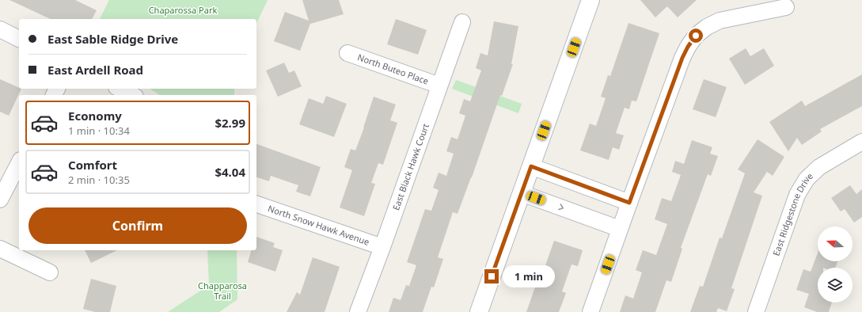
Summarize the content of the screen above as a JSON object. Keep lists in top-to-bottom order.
{
  "streets": {
    "street": [
      "North Buteo Place",
      "East Black Hawk Court",
      "East Ridgestone Drive",
      "North Snow Hawk Avenue"
    ]
  },
  "crossings": [
    ["North Buteo Place", "East Black Hawk Court"],
    ["East Black Hawk Court", "North Snow Hawk Avenue"]
  ],
  "parks": ["Chaparossa Park", "Chapparosa Trail"],
  "north": "left",
  "page": {
    "banner": ["East Sable Ridge Drive", "East Ardell Road"],
    "list": [
      {
        "name": "Economy",
        "note": "1 min · 10:34",
        "value": "$2.99"
      },
      {
        "name": "Comfort",
        "note": "2 min · 10:35",
        "value": "$4.04"
      }
    ],
    "buttons": "Confirm",
    "bubble": "1 min"
  }
}
